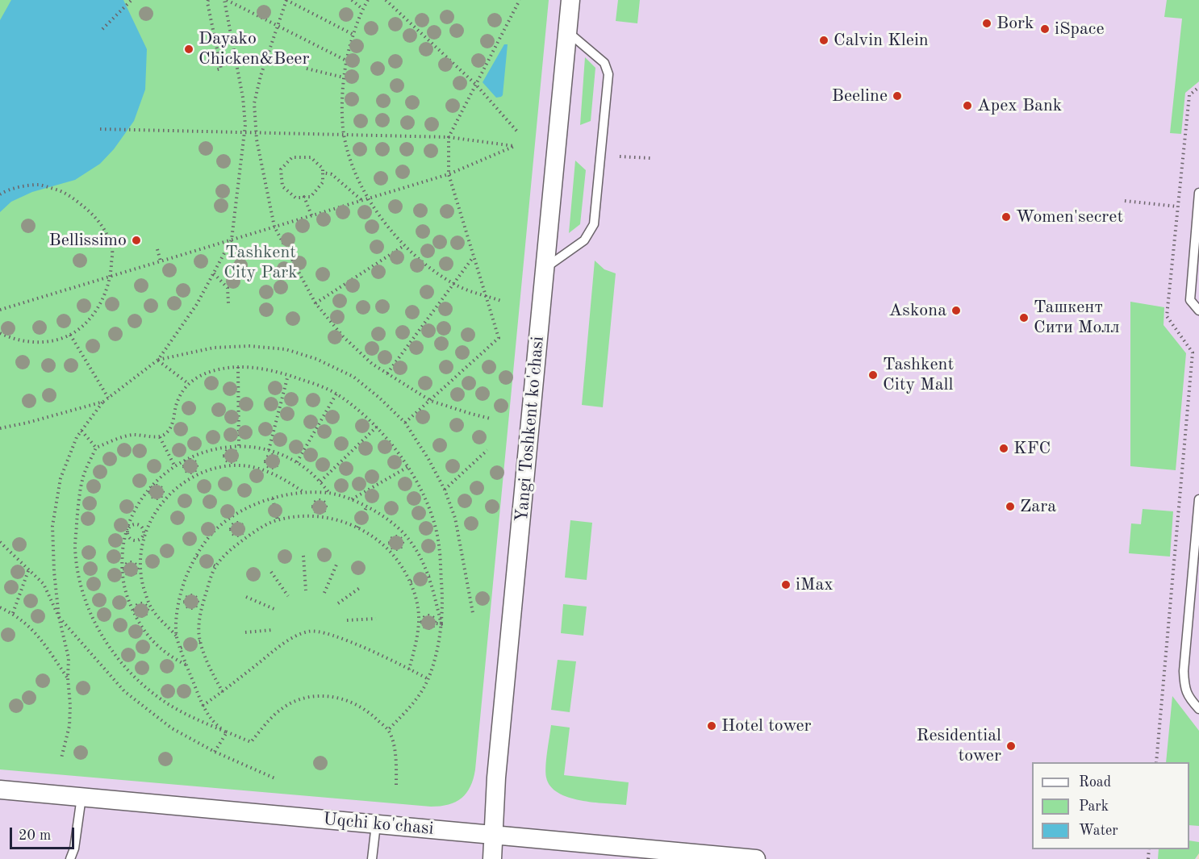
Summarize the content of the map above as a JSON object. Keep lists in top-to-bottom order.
{
  "streets": {
    "street": ["Yangi Toshkent ko'chasi", "Uqchi ko'chasi"]
  },
  "crossings": [
    ["Yangi Toshkent ko'chasi", "Uqchi ko'chasi"]
  ],
  "parks": ["Tashkent City Park"],
  "places": [
    "Bork",
    "iSpace",
    "Calvin Klein",
    "Dayako Chicken&Beer",
    "Beeline",
    "Apex Bank",
    "Women'secret",
    "Bellissimo",
    "Askona",
    "Ташкент Сити Молл",
    "Tashkent City Mall",
    "KFC",
    "Zara",
    "iMax",
    "Hotel tower",
    "Residential tower"
  ],
  "legend": ["Road", "Park", "Water"],
  "scale_bar": "20 m"
}
